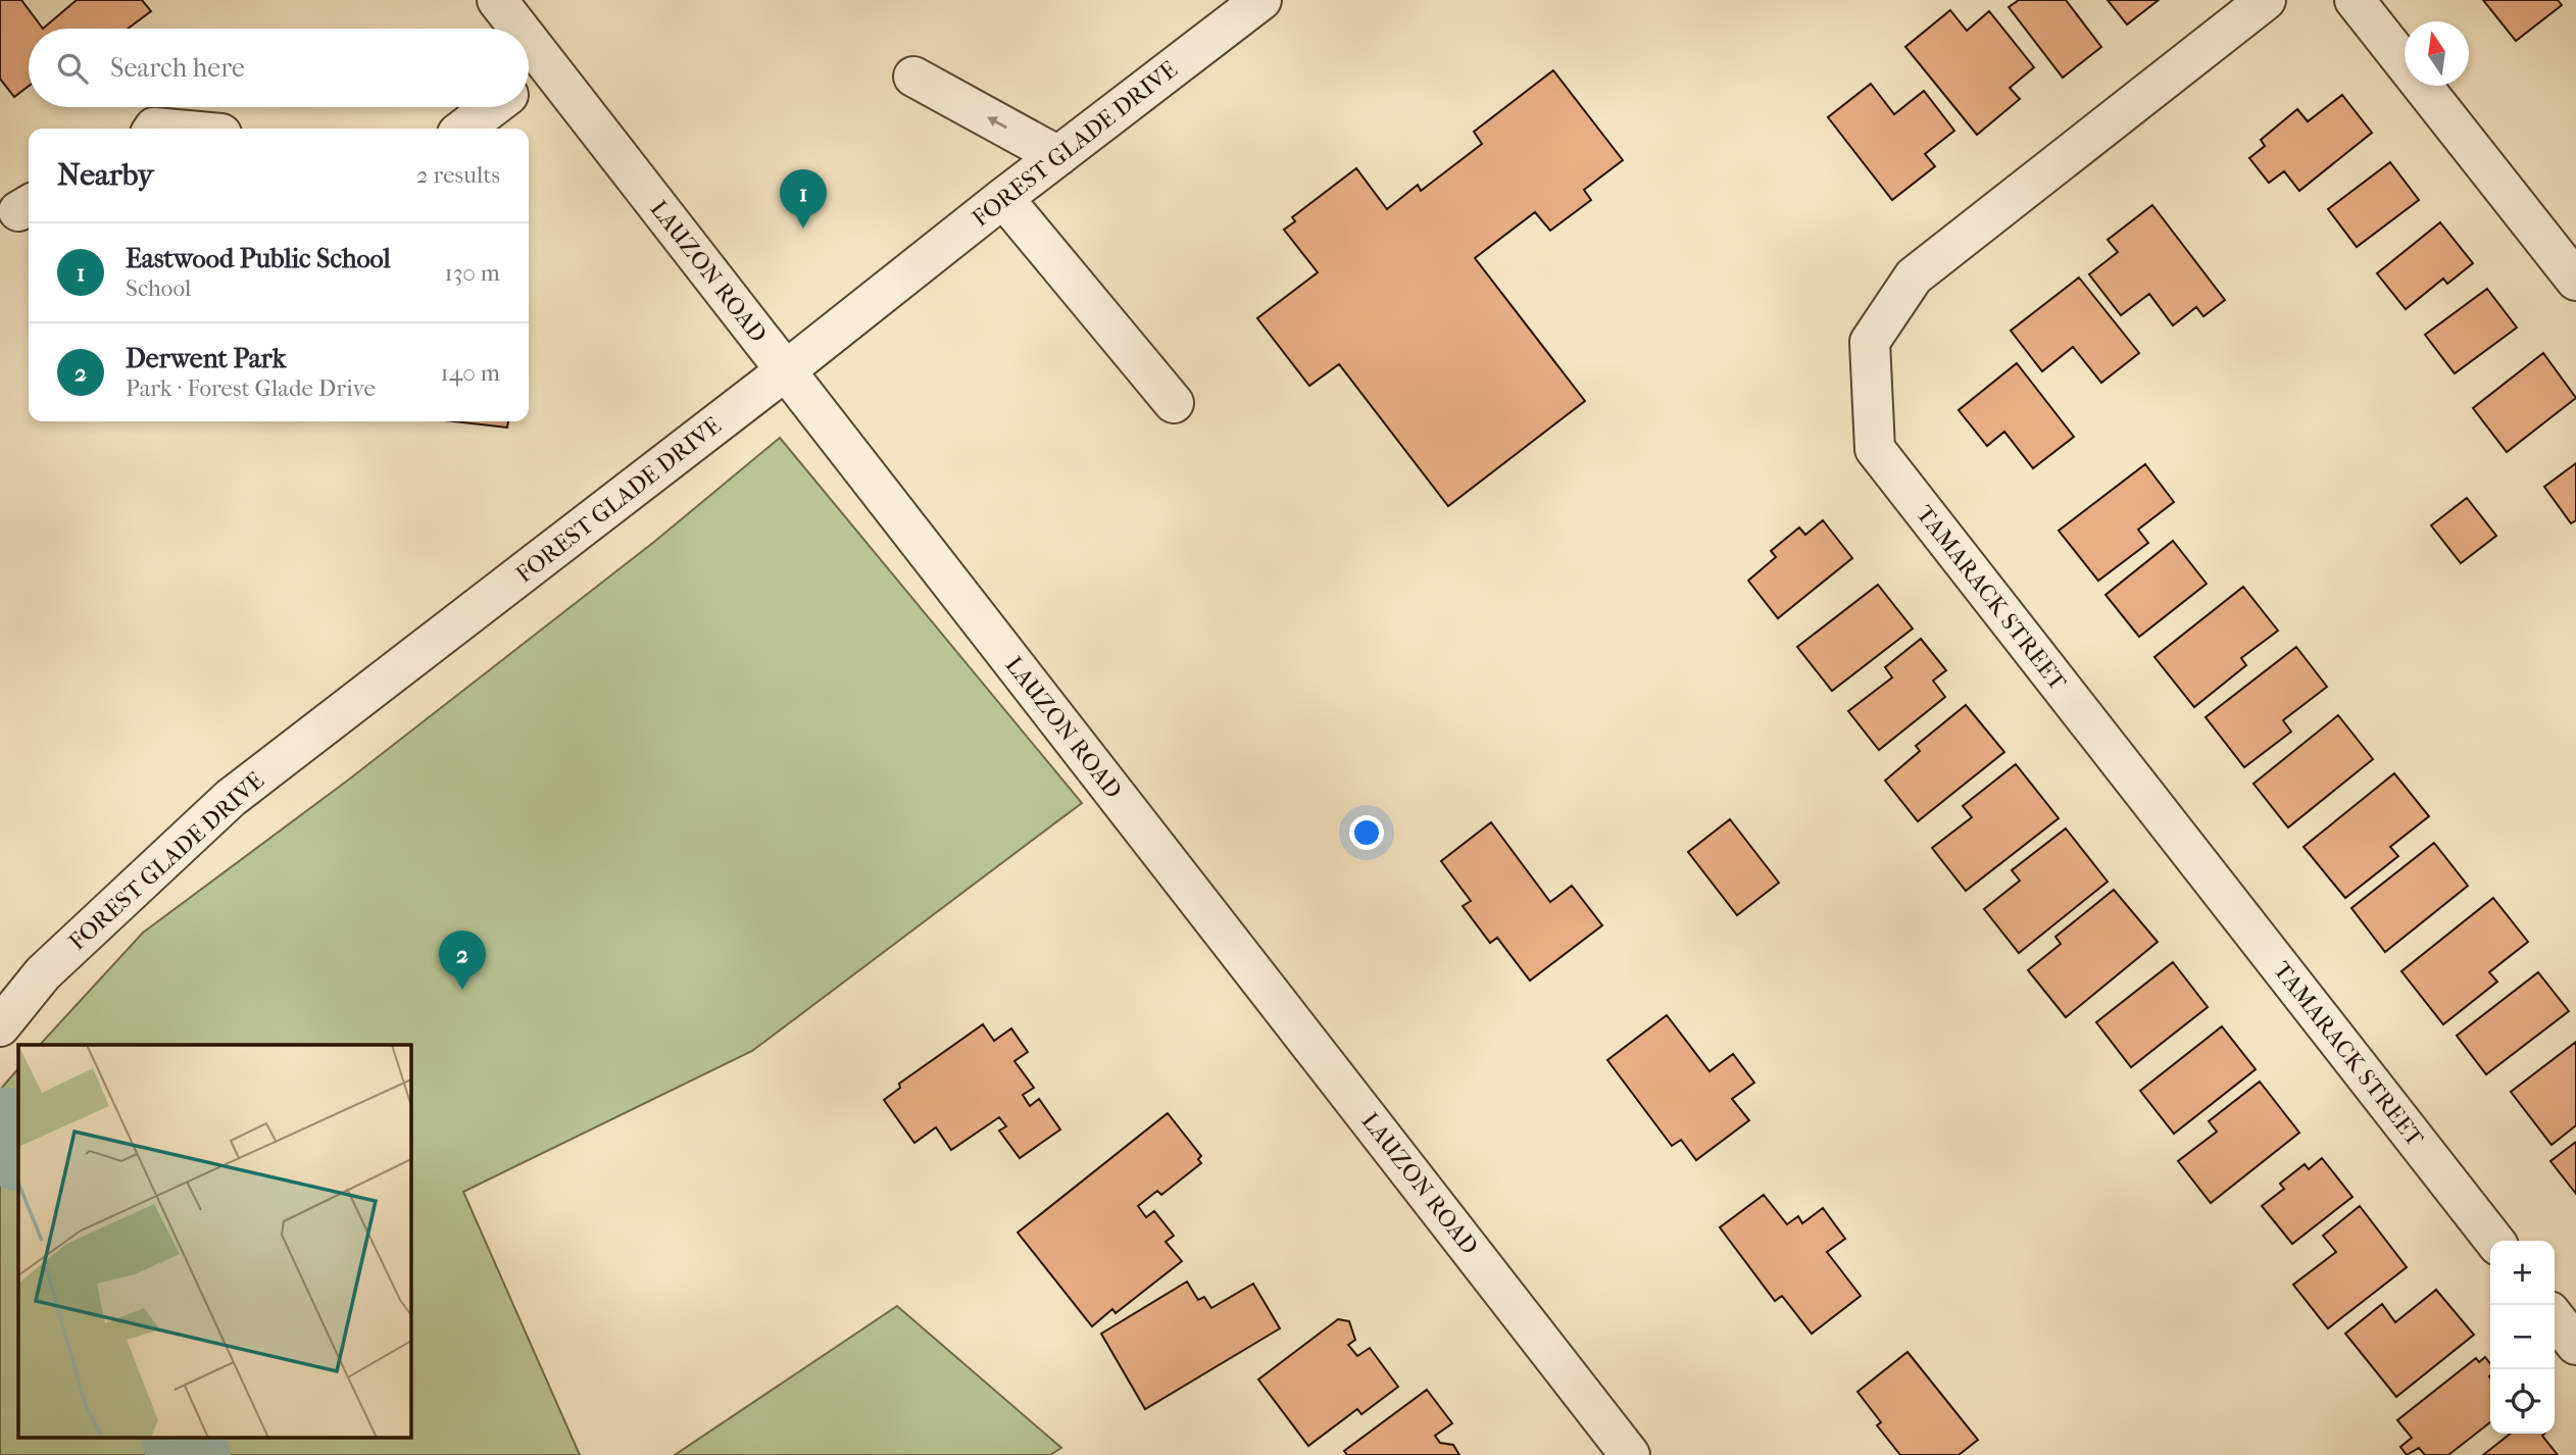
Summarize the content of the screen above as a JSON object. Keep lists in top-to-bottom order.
{
  "streets": {
    "street": ["FOREST GLADE DRIVE", "LAUZON ROAD", "TAMARACK STREET"]
  },
  "crossings": [
    ["FOREST GLADE DRIVE", "LAUZON ROAD"]
  ],
  "north": "top",
  "page": {
    "search": "Search here",
    "heading": ["Nearby", "2 results"],
    "pins": ["1", "2"],
    "list": [
      {
        "mark": "1",
        "name": "Eastwood Public School",
        "note": "School",
        "value": "130 m"
      },
      {
        "mark": "2",
        "name": "Derwent Park",
        "note": "Park · Forest Glade Drive",
        "value": "140 m"
      }
    ],
    "map_buttons": ["+", "−"]
  }
}
